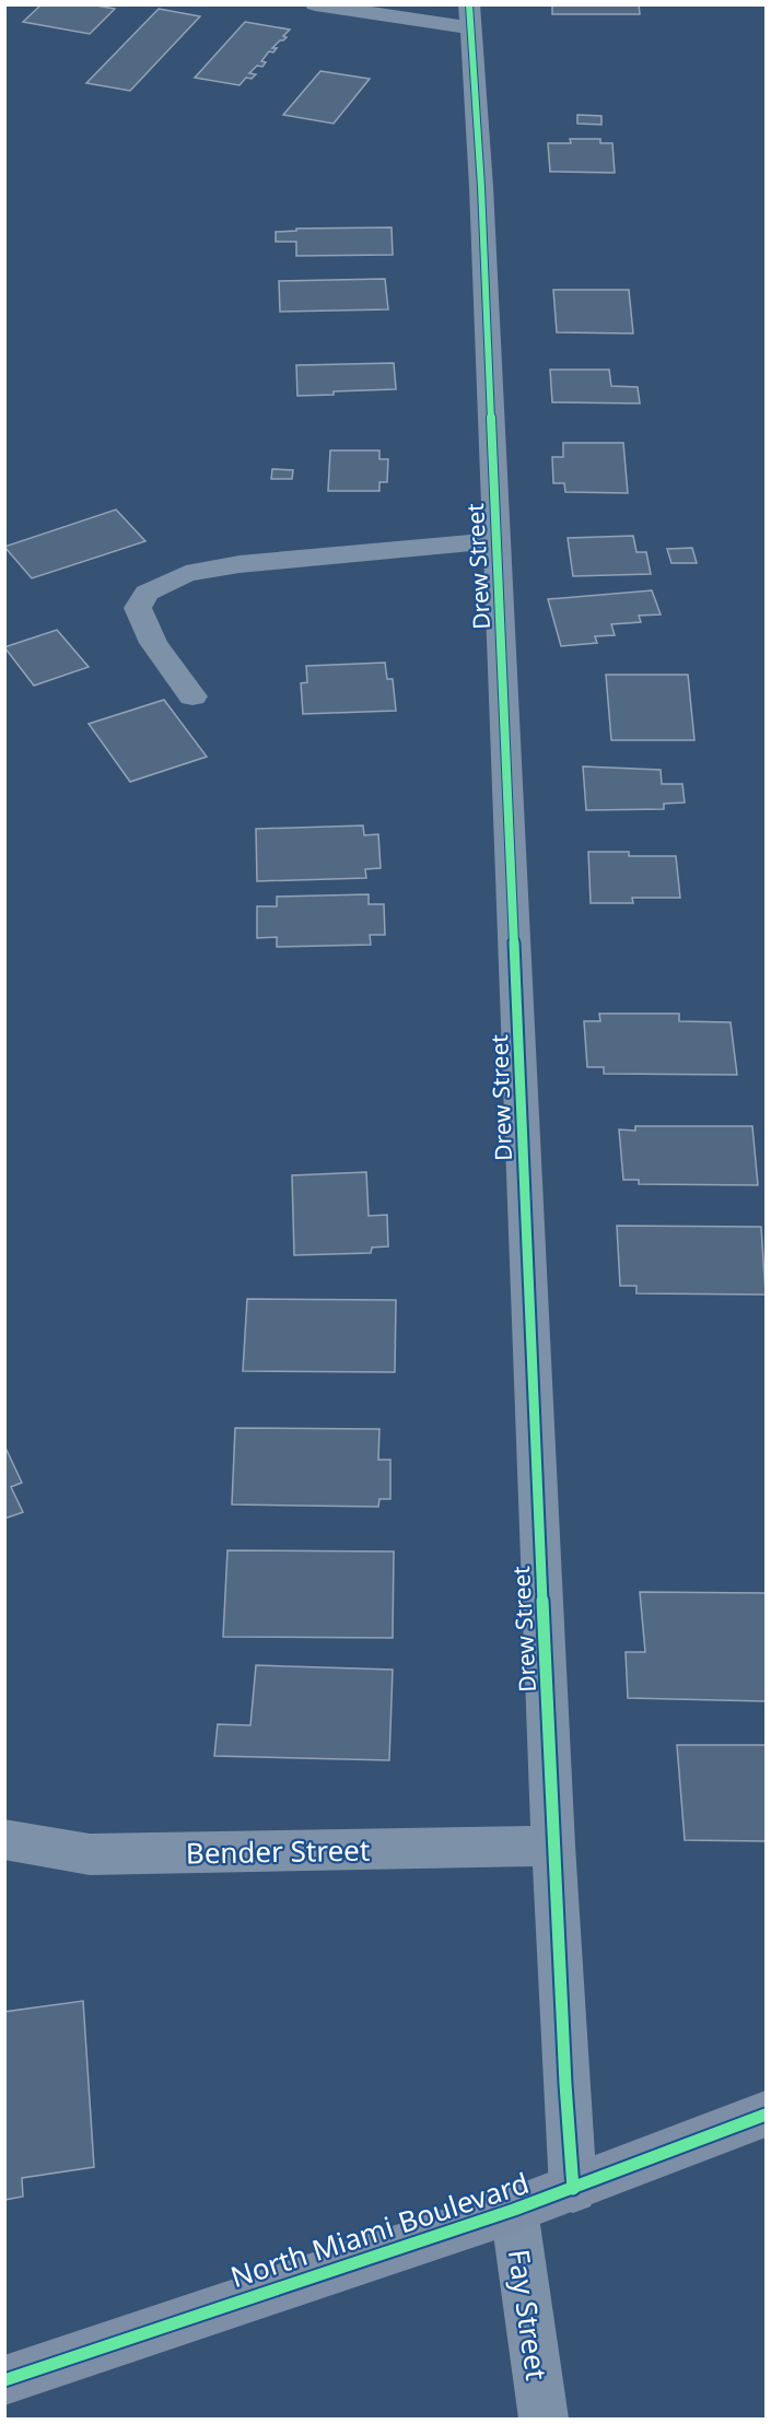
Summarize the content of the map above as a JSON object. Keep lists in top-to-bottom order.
{
  "streets": {
    "main road": ["North Miami Boulevard"],
    "street": ["Drew Street", "Bender Street", "Fay Street"]
  },
  "crossings": [
    ["Drew Street", "Bender Street"],
    ["Drew Street", "North Miami Boulevard"],
    ["North Miami Boulevard", "Fay Street"]
  ]
}
